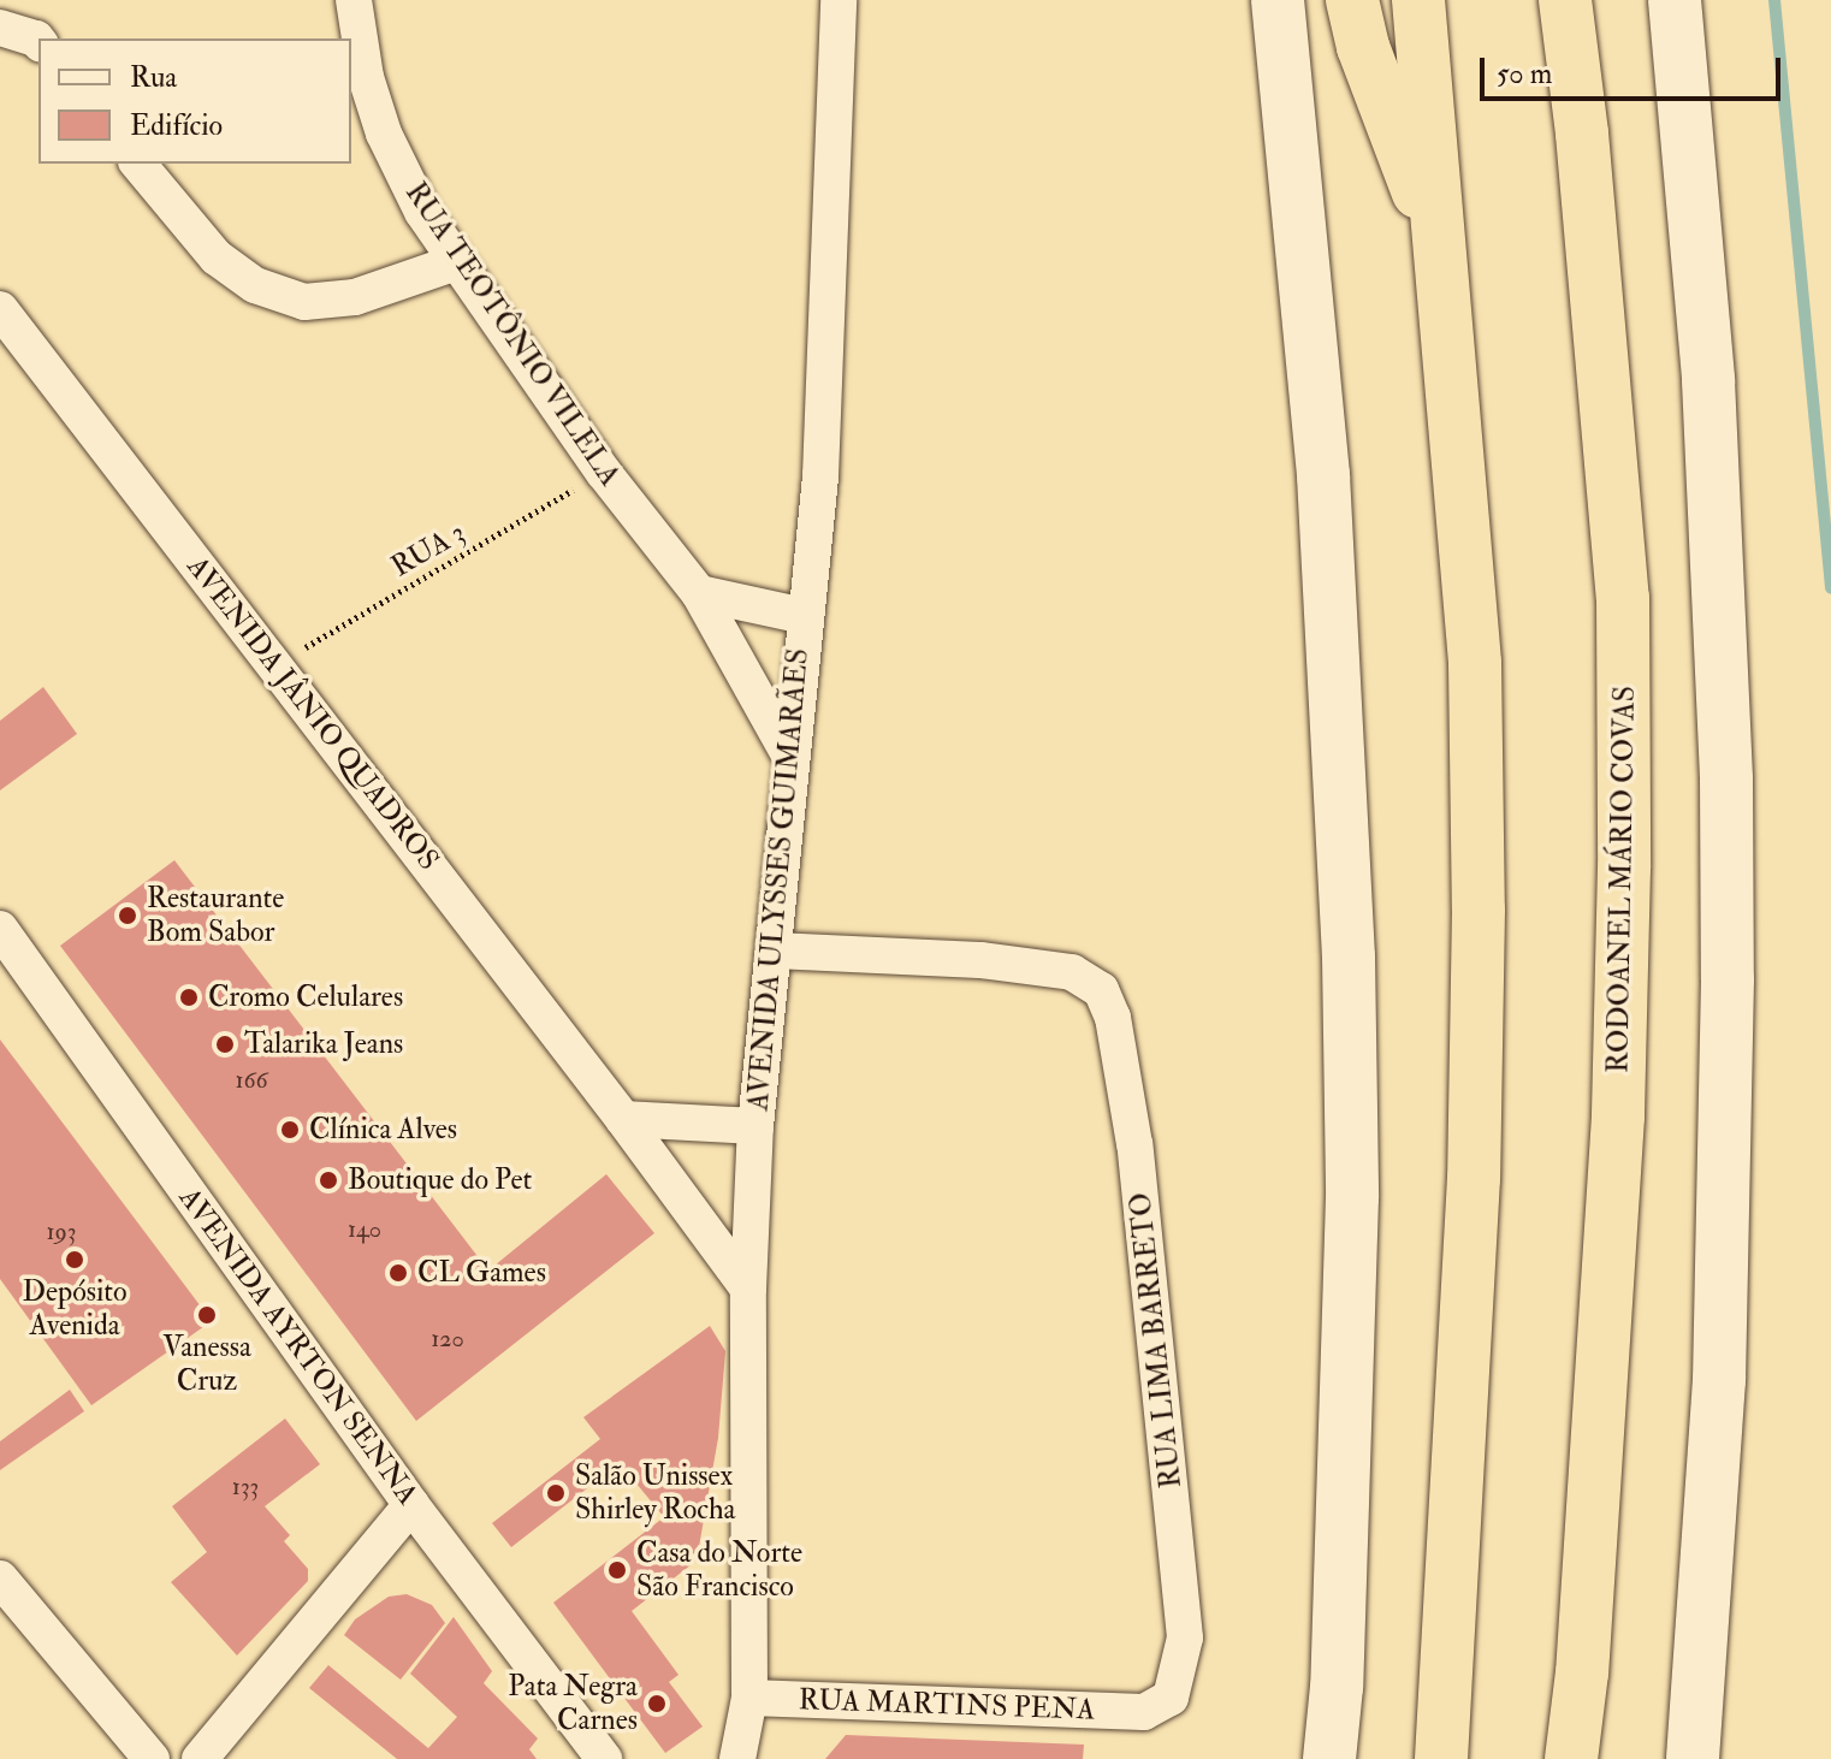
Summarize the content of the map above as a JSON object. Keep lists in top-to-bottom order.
{
  "streets": {
    "highway": ["RODOANEL MÁRIO COVAS"],
    "street": [
      "RUA TEOTÔNIO VILELA",
      "AVENIDA JÂNIO QUADROS",
      "AVENIDA ULYSSES GUIMARÃES",
      "RUA LIMA BARRETO",
      "AVENIDA AYRTON SENNA",
      "RUA MARTINS PENA"
    ],
    "path": ["RUA 3"]
  },
  "crossings": [
    ["RUA TEOTÔNIO VILELA", "RUA 3"],
    ["RUA TEOTÔNIO VILELA", "AVENIDA ULYSSES GUIMARÃES"],
    ["RUA 3", "AVENIDA JÂNIO QUADROS"],
    ["AVENIDA JÂNIO QUADROS", "AVENIDA ULYSSES GUIMARÃES"],
    ["AVENIDA ULYSSES GUIMARÃES", "RUA LIMA BARRETO"],
    ["AVENIDA ULYSSES GUIMARÃES", "RUA MARTINS PENA"],
    ["RUA LIMA BARRETO", "RUA MARTINS PENA"]
  ],
  "places": [
    "Restaurante Bom Sabor",
    "Cromo Celulares",
    "Talarika Jeans",
    "Clínica Alves",
    "Boutique do Pet",
    "Depósito Avenida",
    "CL Games",
    "Vanessa Cruz",
    "Salão Unissex Shirley Rocha",
    "Casa do Norte São Francisco",
    "Pata Negra Carnes"
  ],
  "house_numbers": [
    "166",
    "140",
    "193",
    "120",
    "133"
  ],
  "legend": ["Rua", "Edifício"],
  "scale_bar": "50 m"
}
